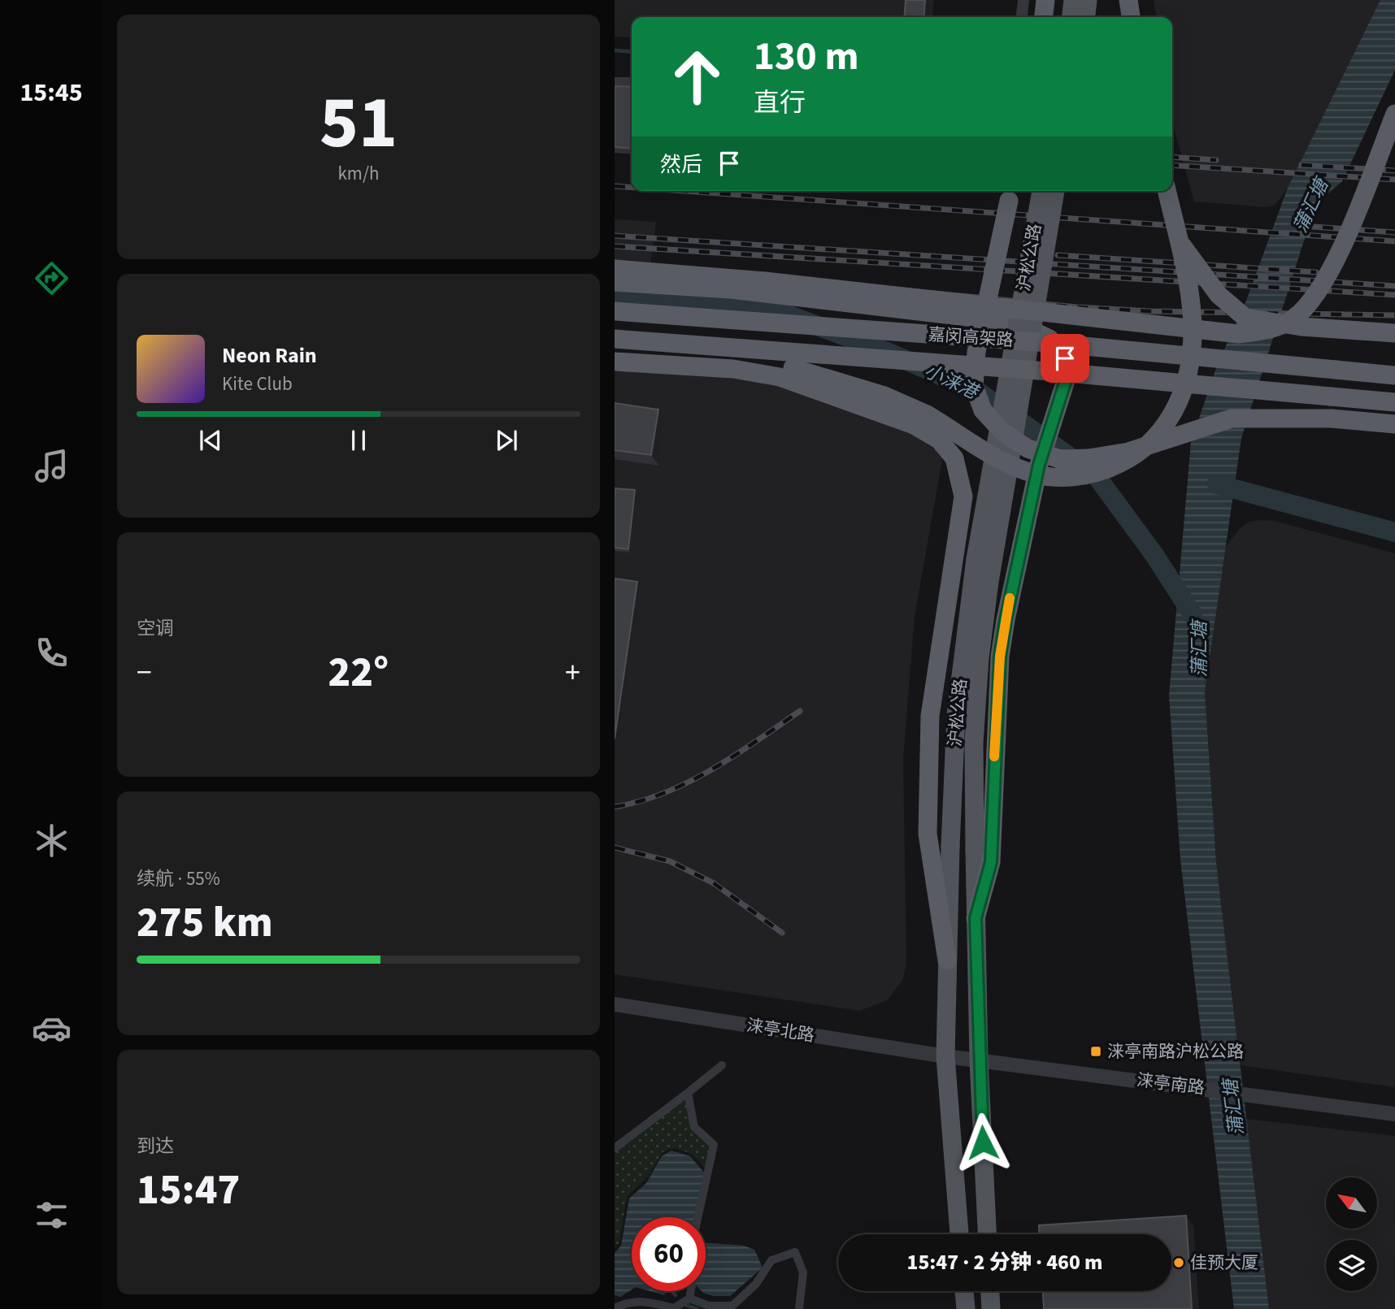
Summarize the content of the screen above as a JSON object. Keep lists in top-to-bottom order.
{
  "streets": {
    "highway": ["嘉闵高架路"],
    "main road": ["沪松公路"],
    "street": ["涞亭北路", "涞亭南路"]
  },
  "crossings": [
    ["沪松公路", "涞亭北路"],
    ["沪松公路", "涞亭南路"],
    ["涞亭北路", "涞亭南路"]
  ],
  "water": ["蒲汇塘", "小涞港"],
  "places": {
    "transit": ["涞亭南路沪松公路"],
    "other": ["佳预大厦"]
  },
  "north": "top left",
  "page": {
    "tabs": "15:45",
    "tile": [
      ["51", "km/h"],
      "空调",
      ["续航 · 55%", "275 km"],
      ["到达", "15:47"]
    ],
    "turn": ["130 m", "直行"],
    "then": "然后",
    "song": ["Neon Rain", "Kite Club"],
    "heat": ["−", "22°", "+"],
    "limit": "60",
    "trip": "15:47 · 2 分钟 · 460 m"
  }
}
